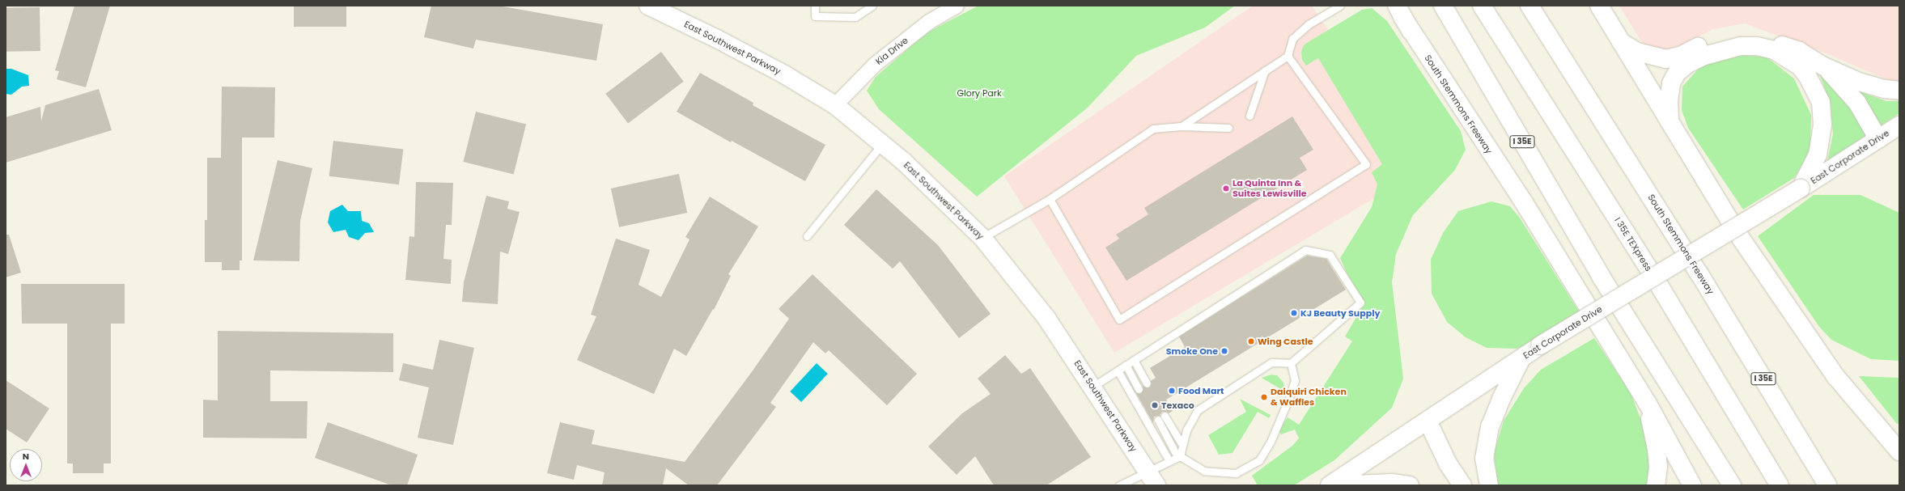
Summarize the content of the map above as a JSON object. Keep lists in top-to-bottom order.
{
  "streets": {
    "main road": [
      "East Southwest Parkway",
      "South Stemmons Freeway",
      "I 35E",
      "East Corporate Drive",
      "I 35E TEXpress"
    ],
    "street": ["Kia Drive"]
  },
  "crossings": [
    ["East Southwest Parkway", "Kia Drive"]
  ],
  "parks": ["Glory Park"],
  "places": [
    "La Quinta Inn & Suites Lewisville",
    "KJ Beauty Supply",
    "Wing Castle",
    "Smoke One",
    "Food Mart",
    "Daiquiri Chicken & Waffles",
    "Texaco"
  ],
  "north": "top"
}
